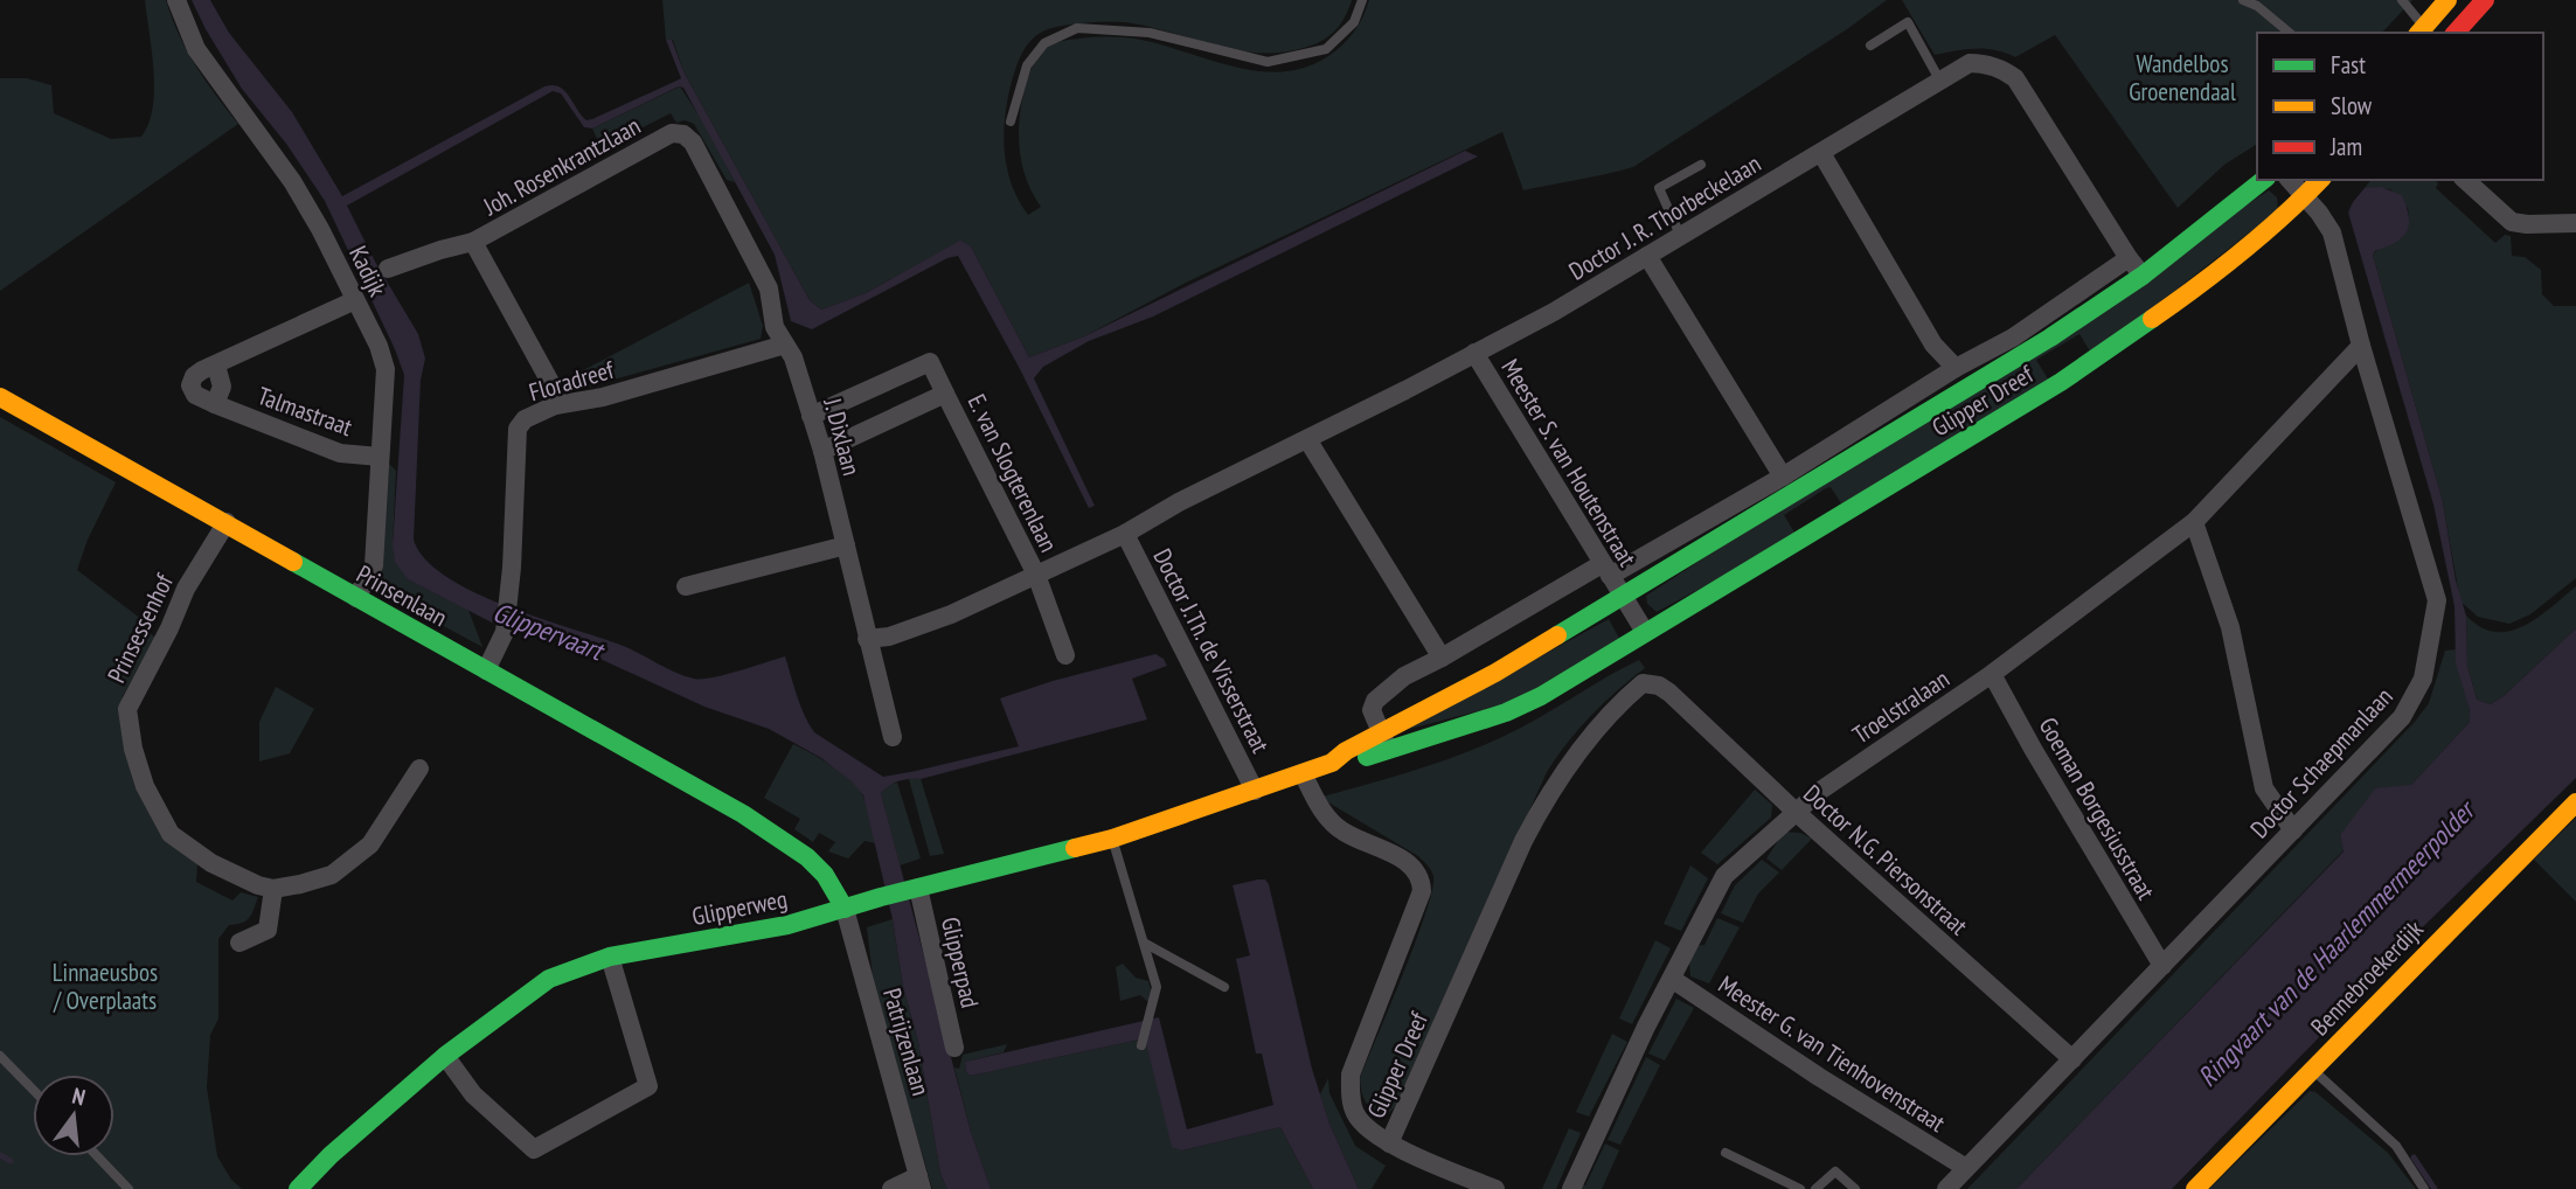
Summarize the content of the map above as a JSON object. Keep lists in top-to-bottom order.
{
  "streets": {
    "street": [
      "Joh. Rosenkrantzlaan",
      "Doctor J. R. Thorbeckelaan",
      "Kadijk",
      "Floradreef",
      "Glipper Dreef",
      "Talmastraat",
      "J. Dixlaan",
      "Meester S. van Houtenstraat",
      "E. van Slogterenlaan",
      "Prinsenlaan",
      "Prinsessenhof",
      "Doctor J.Th. de Visserstraat",
      "Troelstralaan",
      "Doctor Schaepmanlaan",
      "Goeman Borgesiusstraat",
      "Doctor N.G. Piersonstraat",
      "Glipperweg",
      "Glipperpad",
      "Bennebroekerdijk",
      "Patrijzenlaan",
      "Meester G. van Tienhovenstraat"
    ]
  },
  "crossings": [
    ["Joh. Rosenkrantzlaan", "Floradreef"],
    ["Joh. Rosenkrantzlaan", "J. Dixlaan"],
    ["Doctor J. R. Thorbeckelaan", "Glipper Dreef"],
    ["Doctor J. R. Thorbeckelaan", "Meester S. van Houtenstraat"],
    ["Doctor J. R. Thorbeckelaan", "E. van Slogterenlaan"],
    ["Doctor J. R. Thorbeckelaan", "Doctor J.Th. de Visserstraat"],
    ["Kadijk", "Talmastraat"],
    ["Kadijk", "Prinsenlaan"],
    ["Floradreef", "J. Dixlaan"],
    ["Floradreef", "Prinsenlaan"],
    ["Glipper Dreef", "Meester S. van Houtenstraat"],
    ["Glipper Dreef", "Doctor J.Th. de Visserstraat"],
    ["Glipper Dreef", "Doctor Schaepmanlaan"],
    ["Glipper Dreef", "Doctor N.G. Piersonstraat"],
    ["Glipper Dreef", "Glipperweg"],
    ["J. Dixlaan", "E. van Slogterenlaan"],
    ["E. van Slogterenlaan", "Doctor J.Th. de Visserstraat"],
    ["Prinsenlaan", "Prinsessenhof"],
    ["Prinsenlaan", "Glipperweg"],
    ["Prinsenlaan", "Patrijzenlaan"],
    ["Doctor J.Th. de Visserstraat", "Glipperweg"],
    ["Troelstralaan", "Doctor Schaepmanlaan"],
    ["Troelstralaan", "Goeman Borgesiusstraat"],
    ["Troelstralaan", "Doctor N.G. Piersonstraat"],
    ["Troelstralaan", "Meester G. van Tienhovenstraat"],
    ["Doctor Schaepmanlaan", "Goeman Borgesiusstraat"],
    ["Doctor Schaepmanlaan", "Doctor N.G. Piersonstraat"],
    ["Doctor Schaepmanlaan", "Meester G. van Tienhovenstraat"],
    ["Glipperweg", "Glipperpad"],
    ["Glipperweg", "Patrijzenlaan"]
  ],
  "water": ["Glippervaart", "Ringvaart van de Haarlemmermeerpolder"],
  "parks": ["Wandelbos Groenendaal", "Linnaeusbos / Overplaats"],
  "legend": ["Fast", "Slow", "Jam"],
  "north": "top"
}
